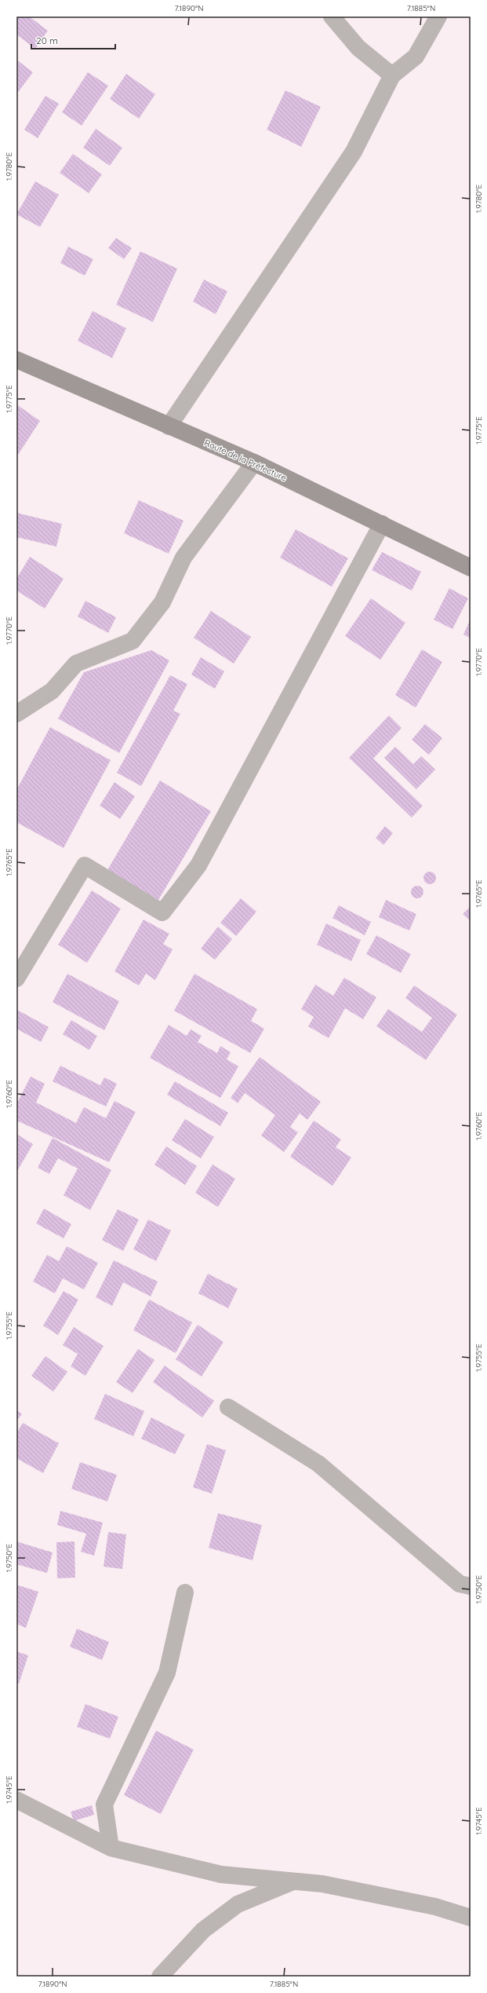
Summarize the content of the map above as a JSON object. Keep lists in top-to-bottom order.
{
  "streets": {
    "street": ["Route de la Préfecture"]
  },
  "scale_bar": "20 m",
  "coordinates": [
    "7.1890°N",
    "7.1885°N",
    "1.9780°E",
    "1.9775°E",
    "1.9770°E",
    "1.9765°E",
    "1.9760°E",
    "1.9755°E",
    "1.9750°E",
    "1.9745°E"
  ]
}
